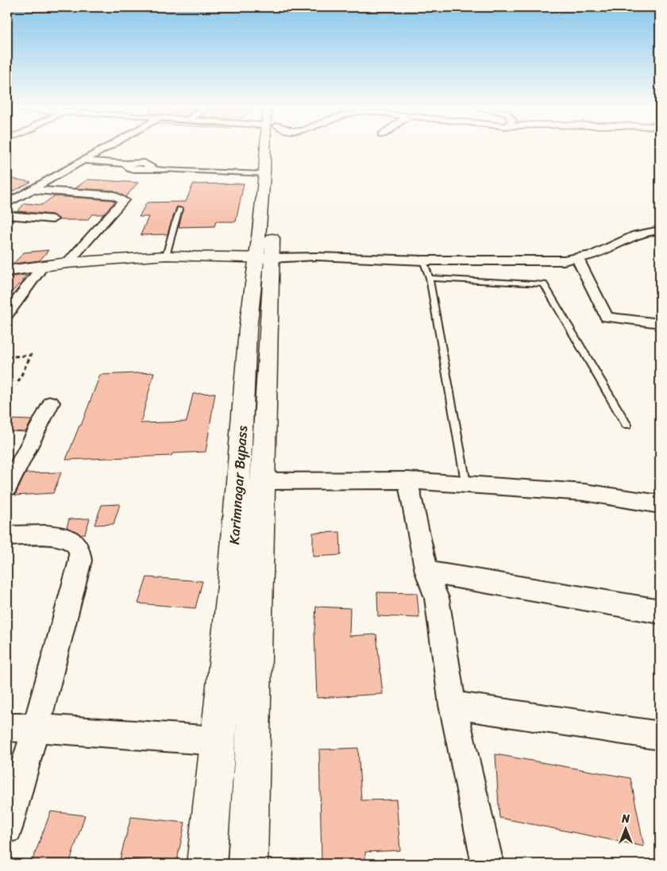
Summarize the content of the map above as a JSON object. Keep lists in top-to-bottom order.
{
  "streets": {
    "main road": ["Karimnagar Bypass"]
  },
  "north": "top"
}
